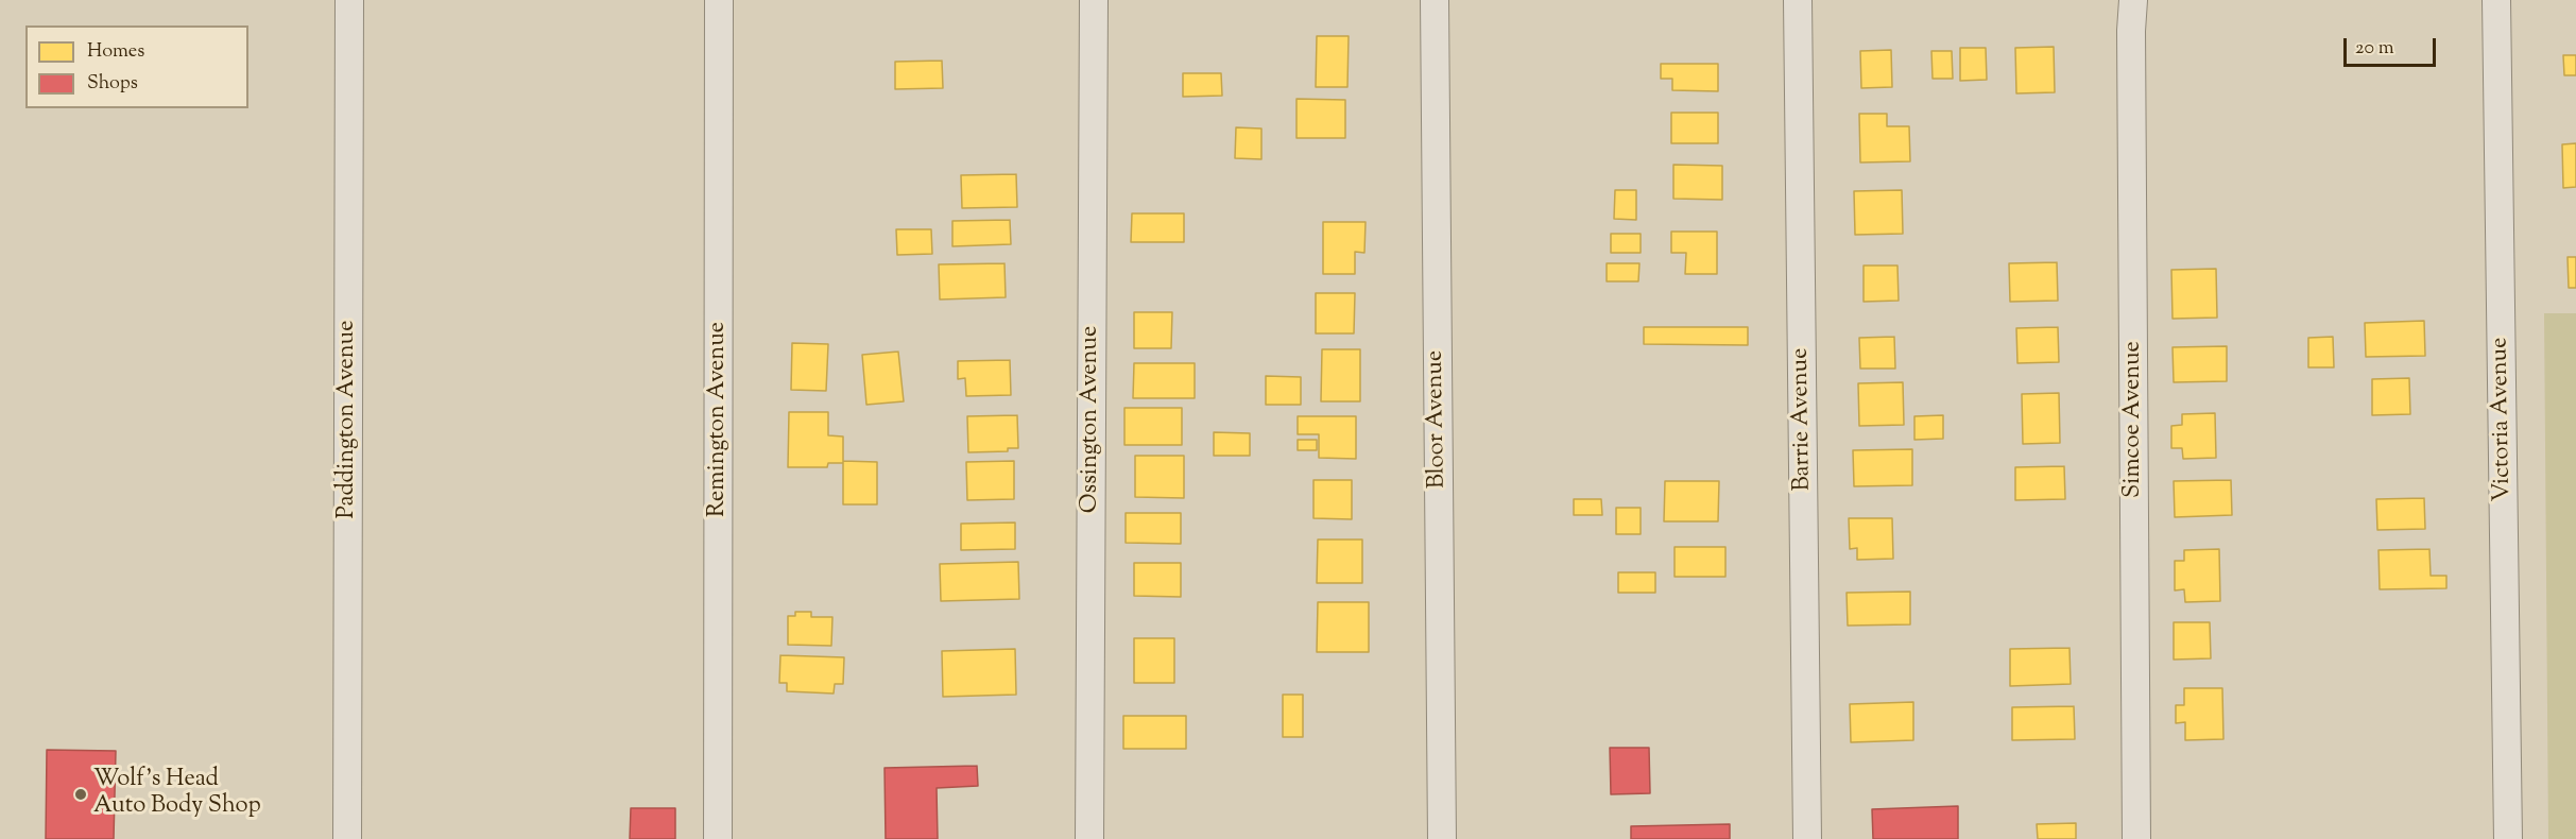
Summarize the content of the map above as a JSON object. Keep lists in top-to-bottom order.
{
  "streets": {
    "street": [
      "Paddington Avenue",
      "Remington Avenue",
      "Ossington Avenue",
      "Bloor Avenue",
      "Barrie Avenue",
      "Simcoe Avenue",
      "Victoria Avenue"
    ]
  },
  "places": ["Wolf's Head Auto Body Shop"],
  "legend": ["Homes", "Shops"],
  "scale_bar": "20 m"
}
